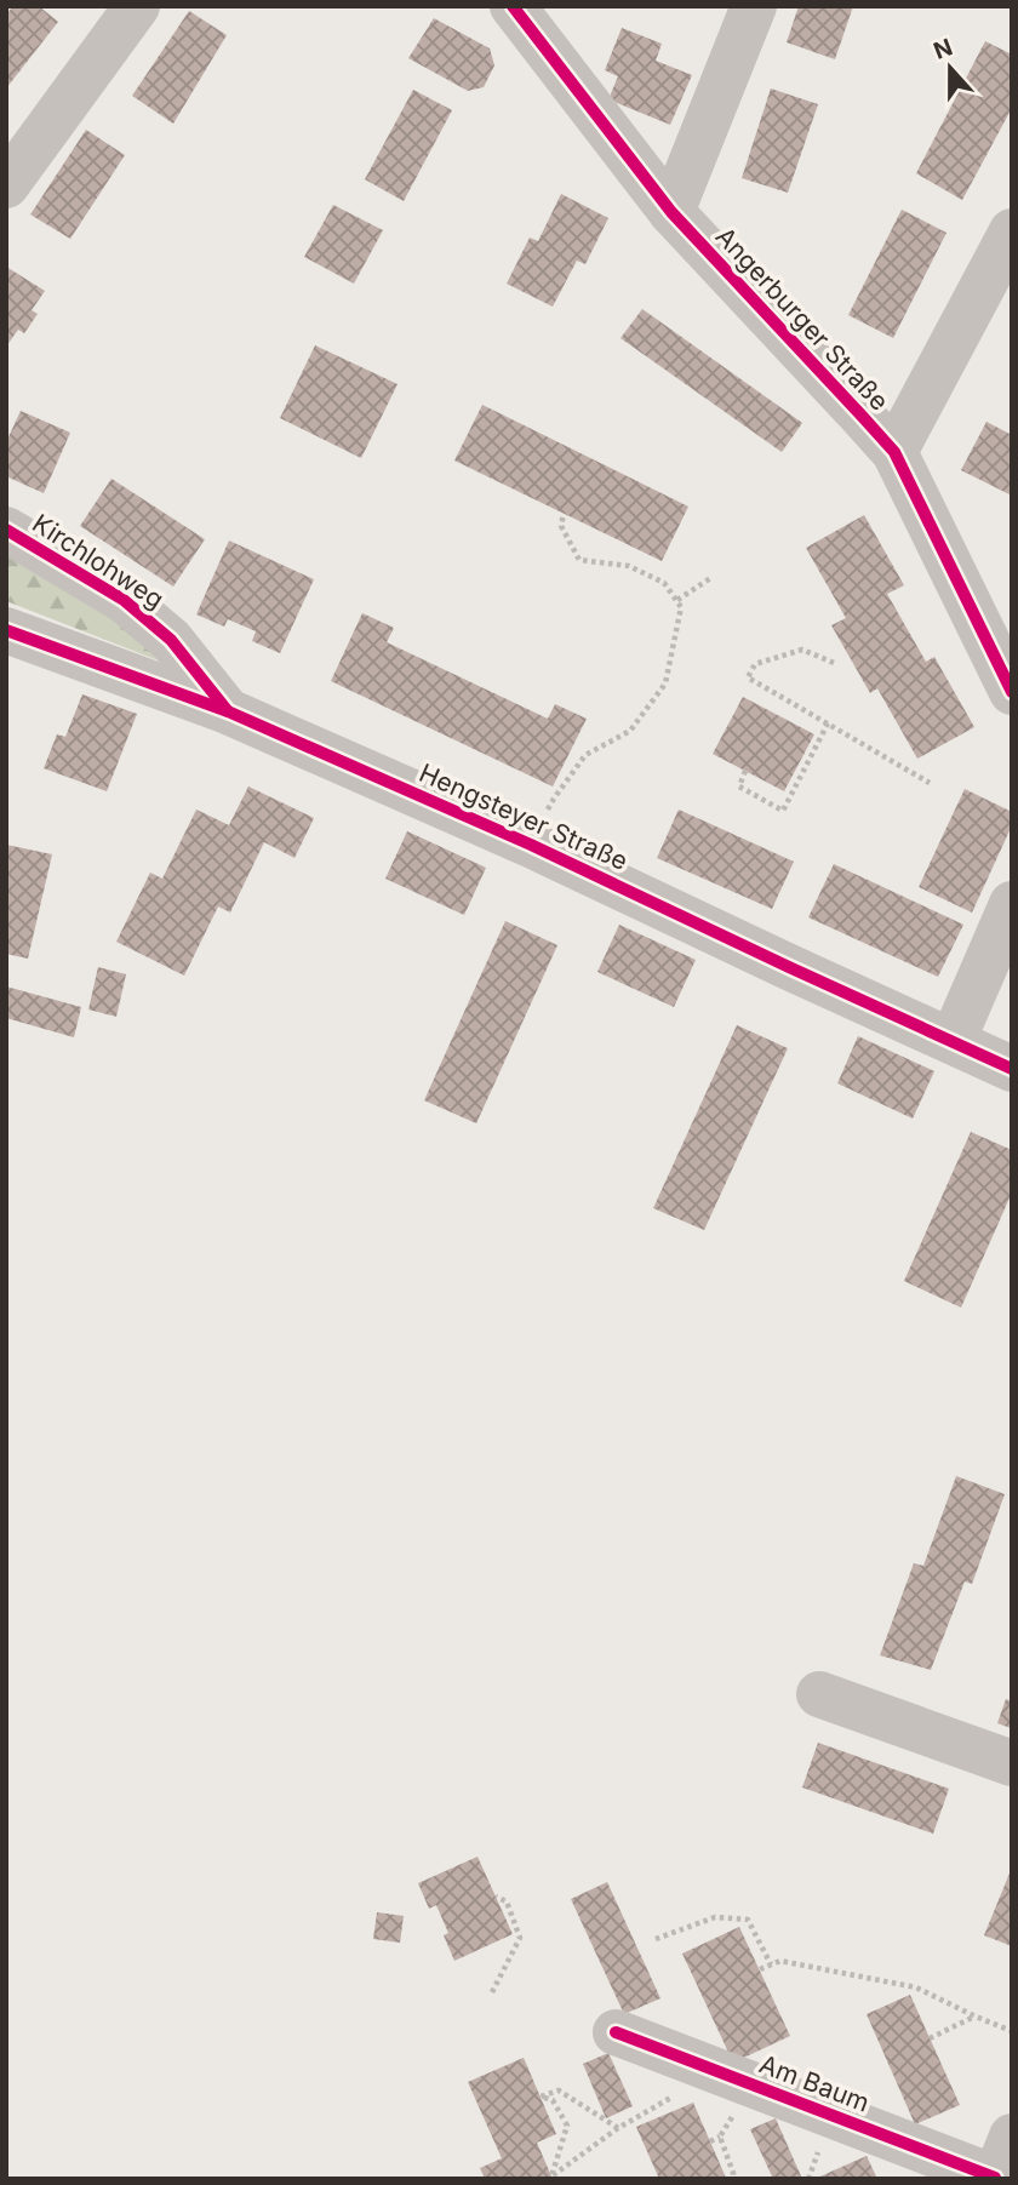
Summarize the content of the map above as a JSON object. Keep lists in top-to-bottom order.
{
  "streets": {
    "street": [
      "Angerburger Straße",
      "Kirchlohweg",
      "Hengsteyer Straße",
      "Am Baum"
    ]
  },
  "crossings": [
    ["Kirchlohweg", "Hengsteyer Straße"]
  ],
  "north": "top"
}
